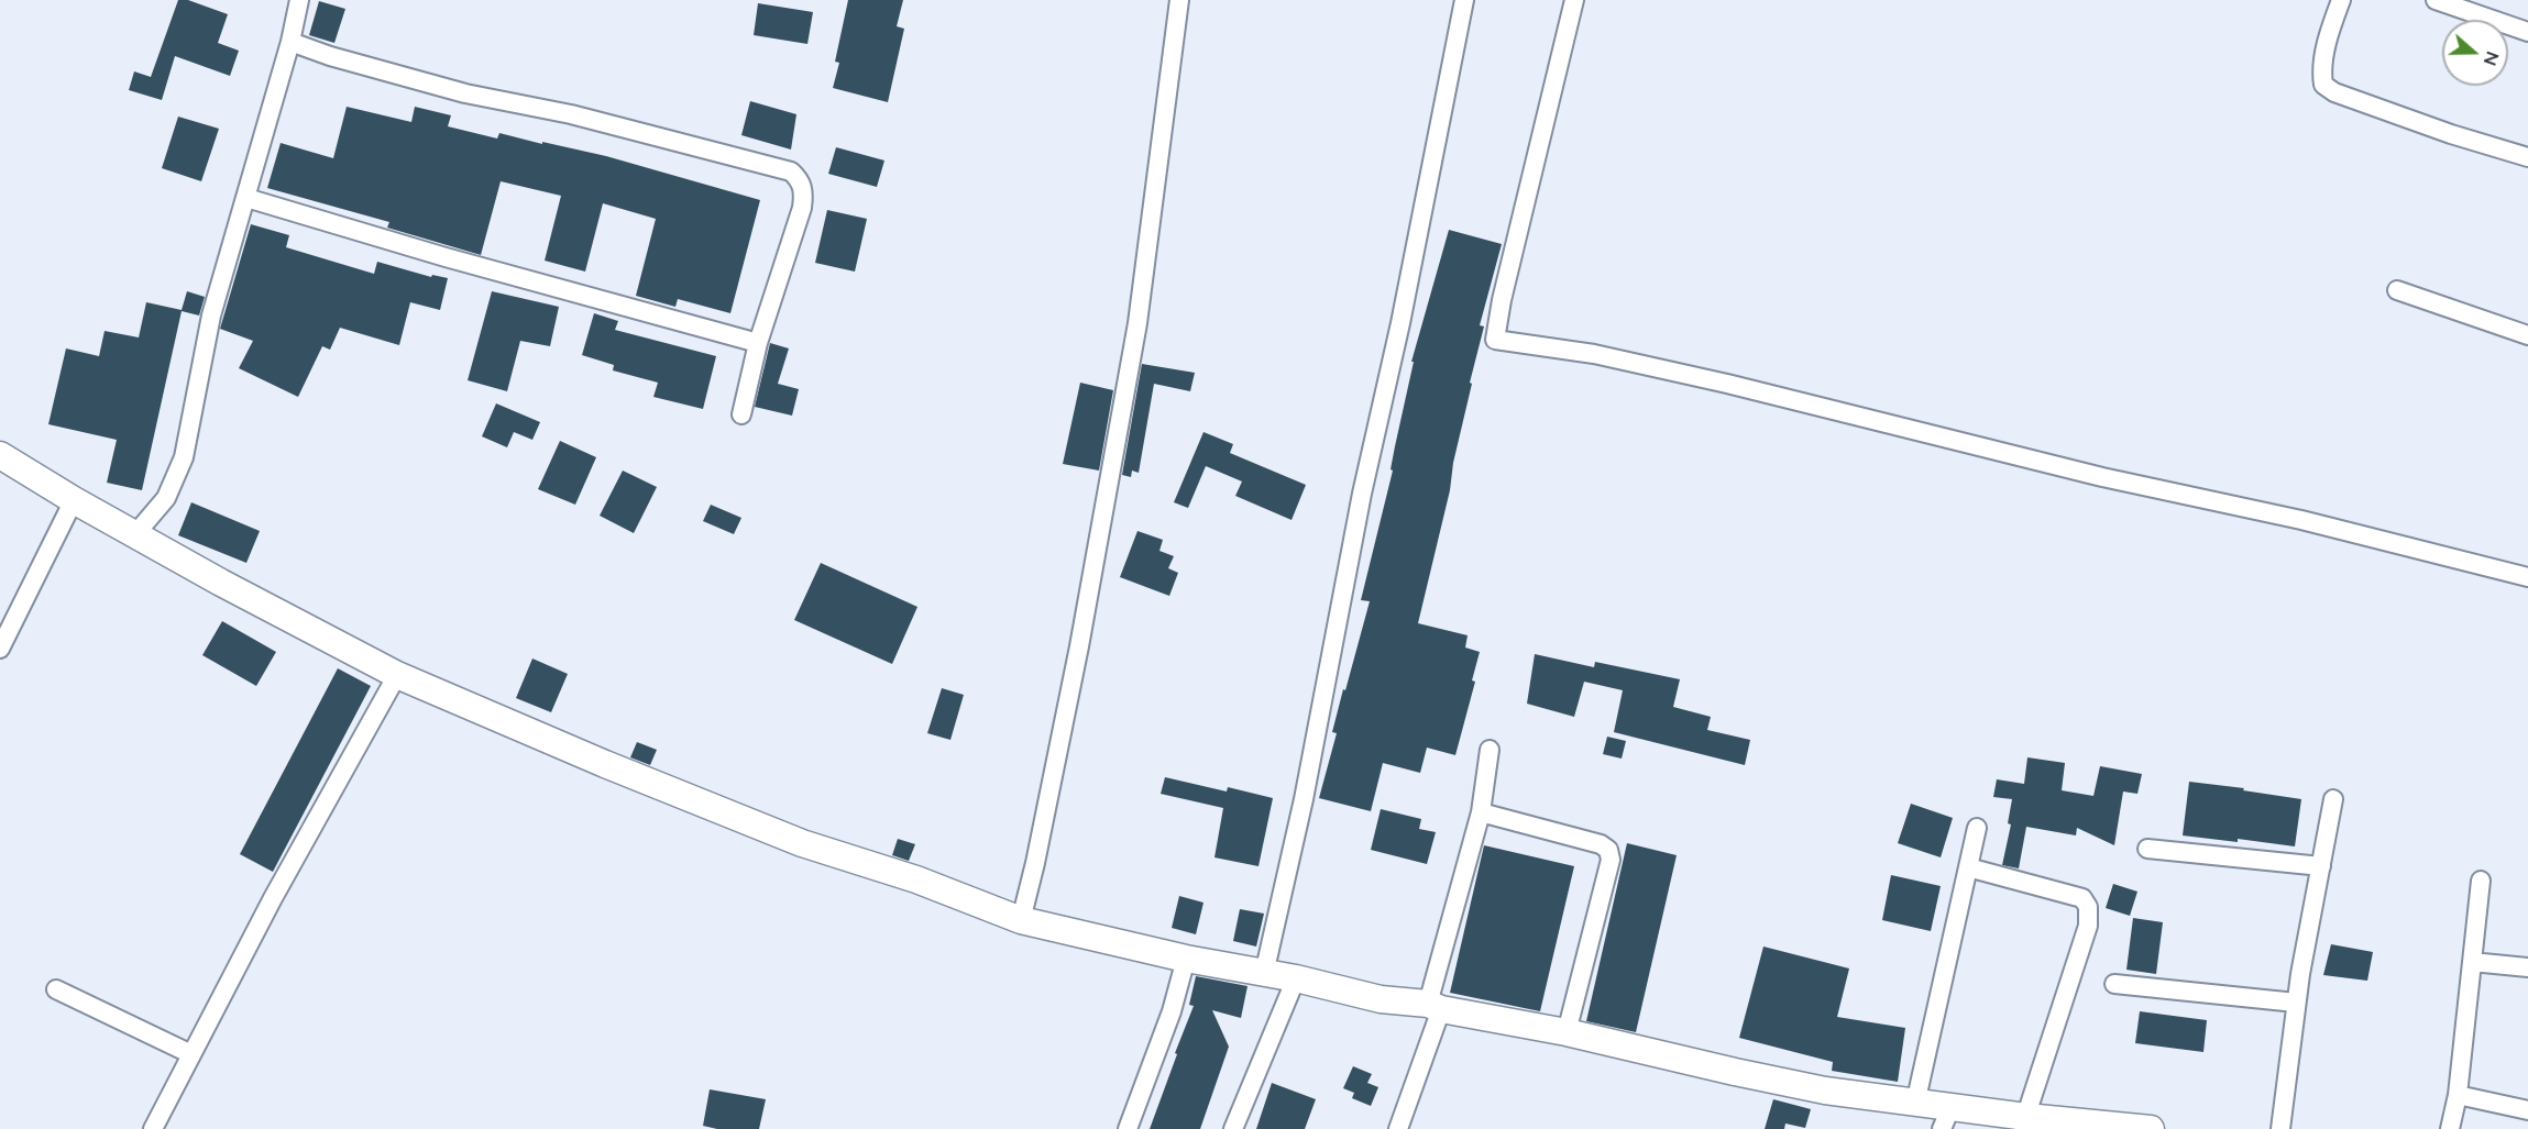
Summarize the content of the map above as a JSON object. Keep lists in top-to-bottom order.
{
  "north": "right"
}
